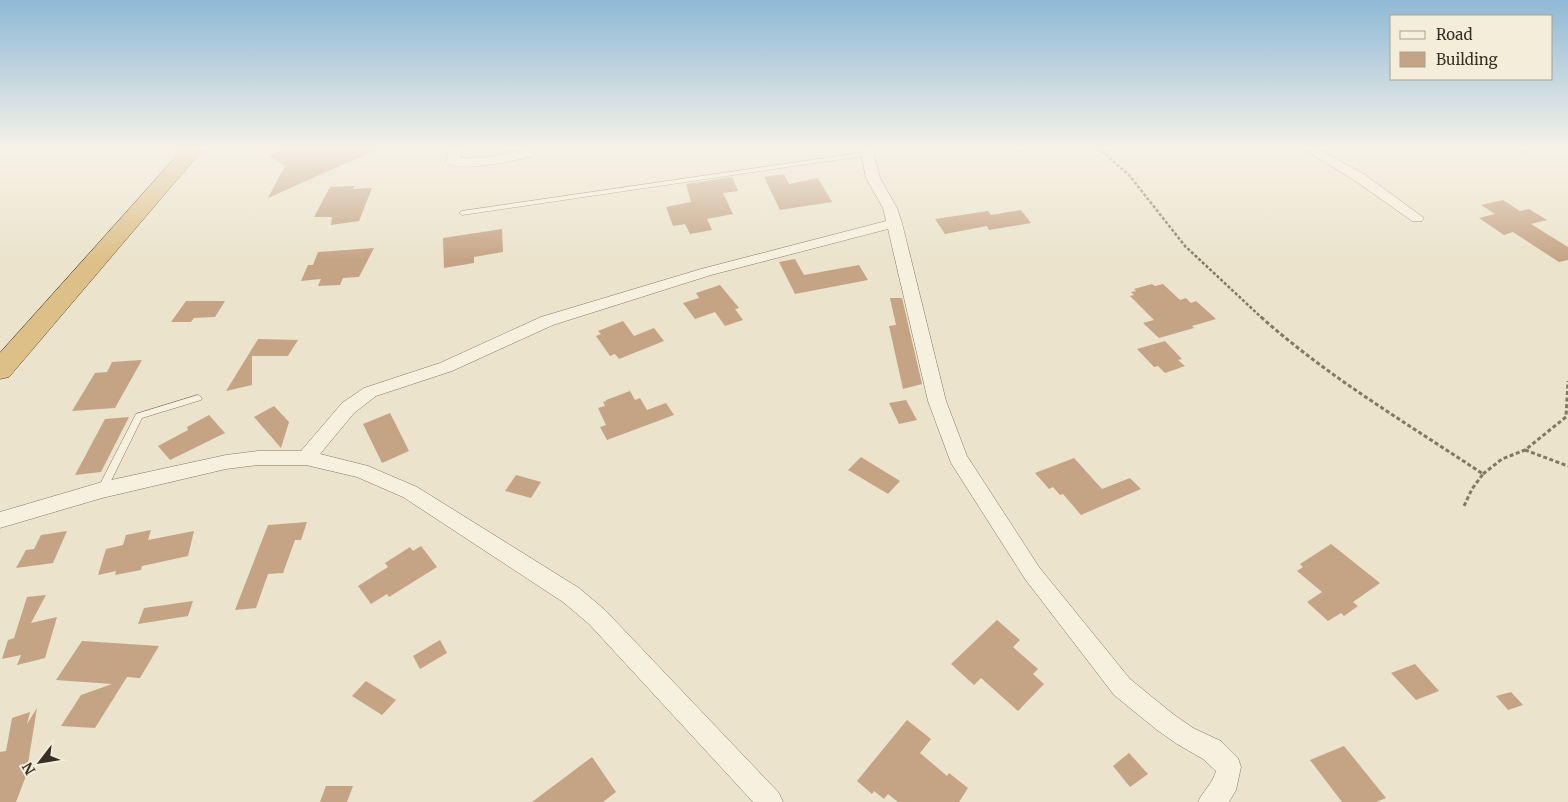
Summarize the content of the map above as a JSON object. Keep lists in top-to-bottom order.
{
  "legend": ["Road", "Building"],
  "north": "bottom left"
}
